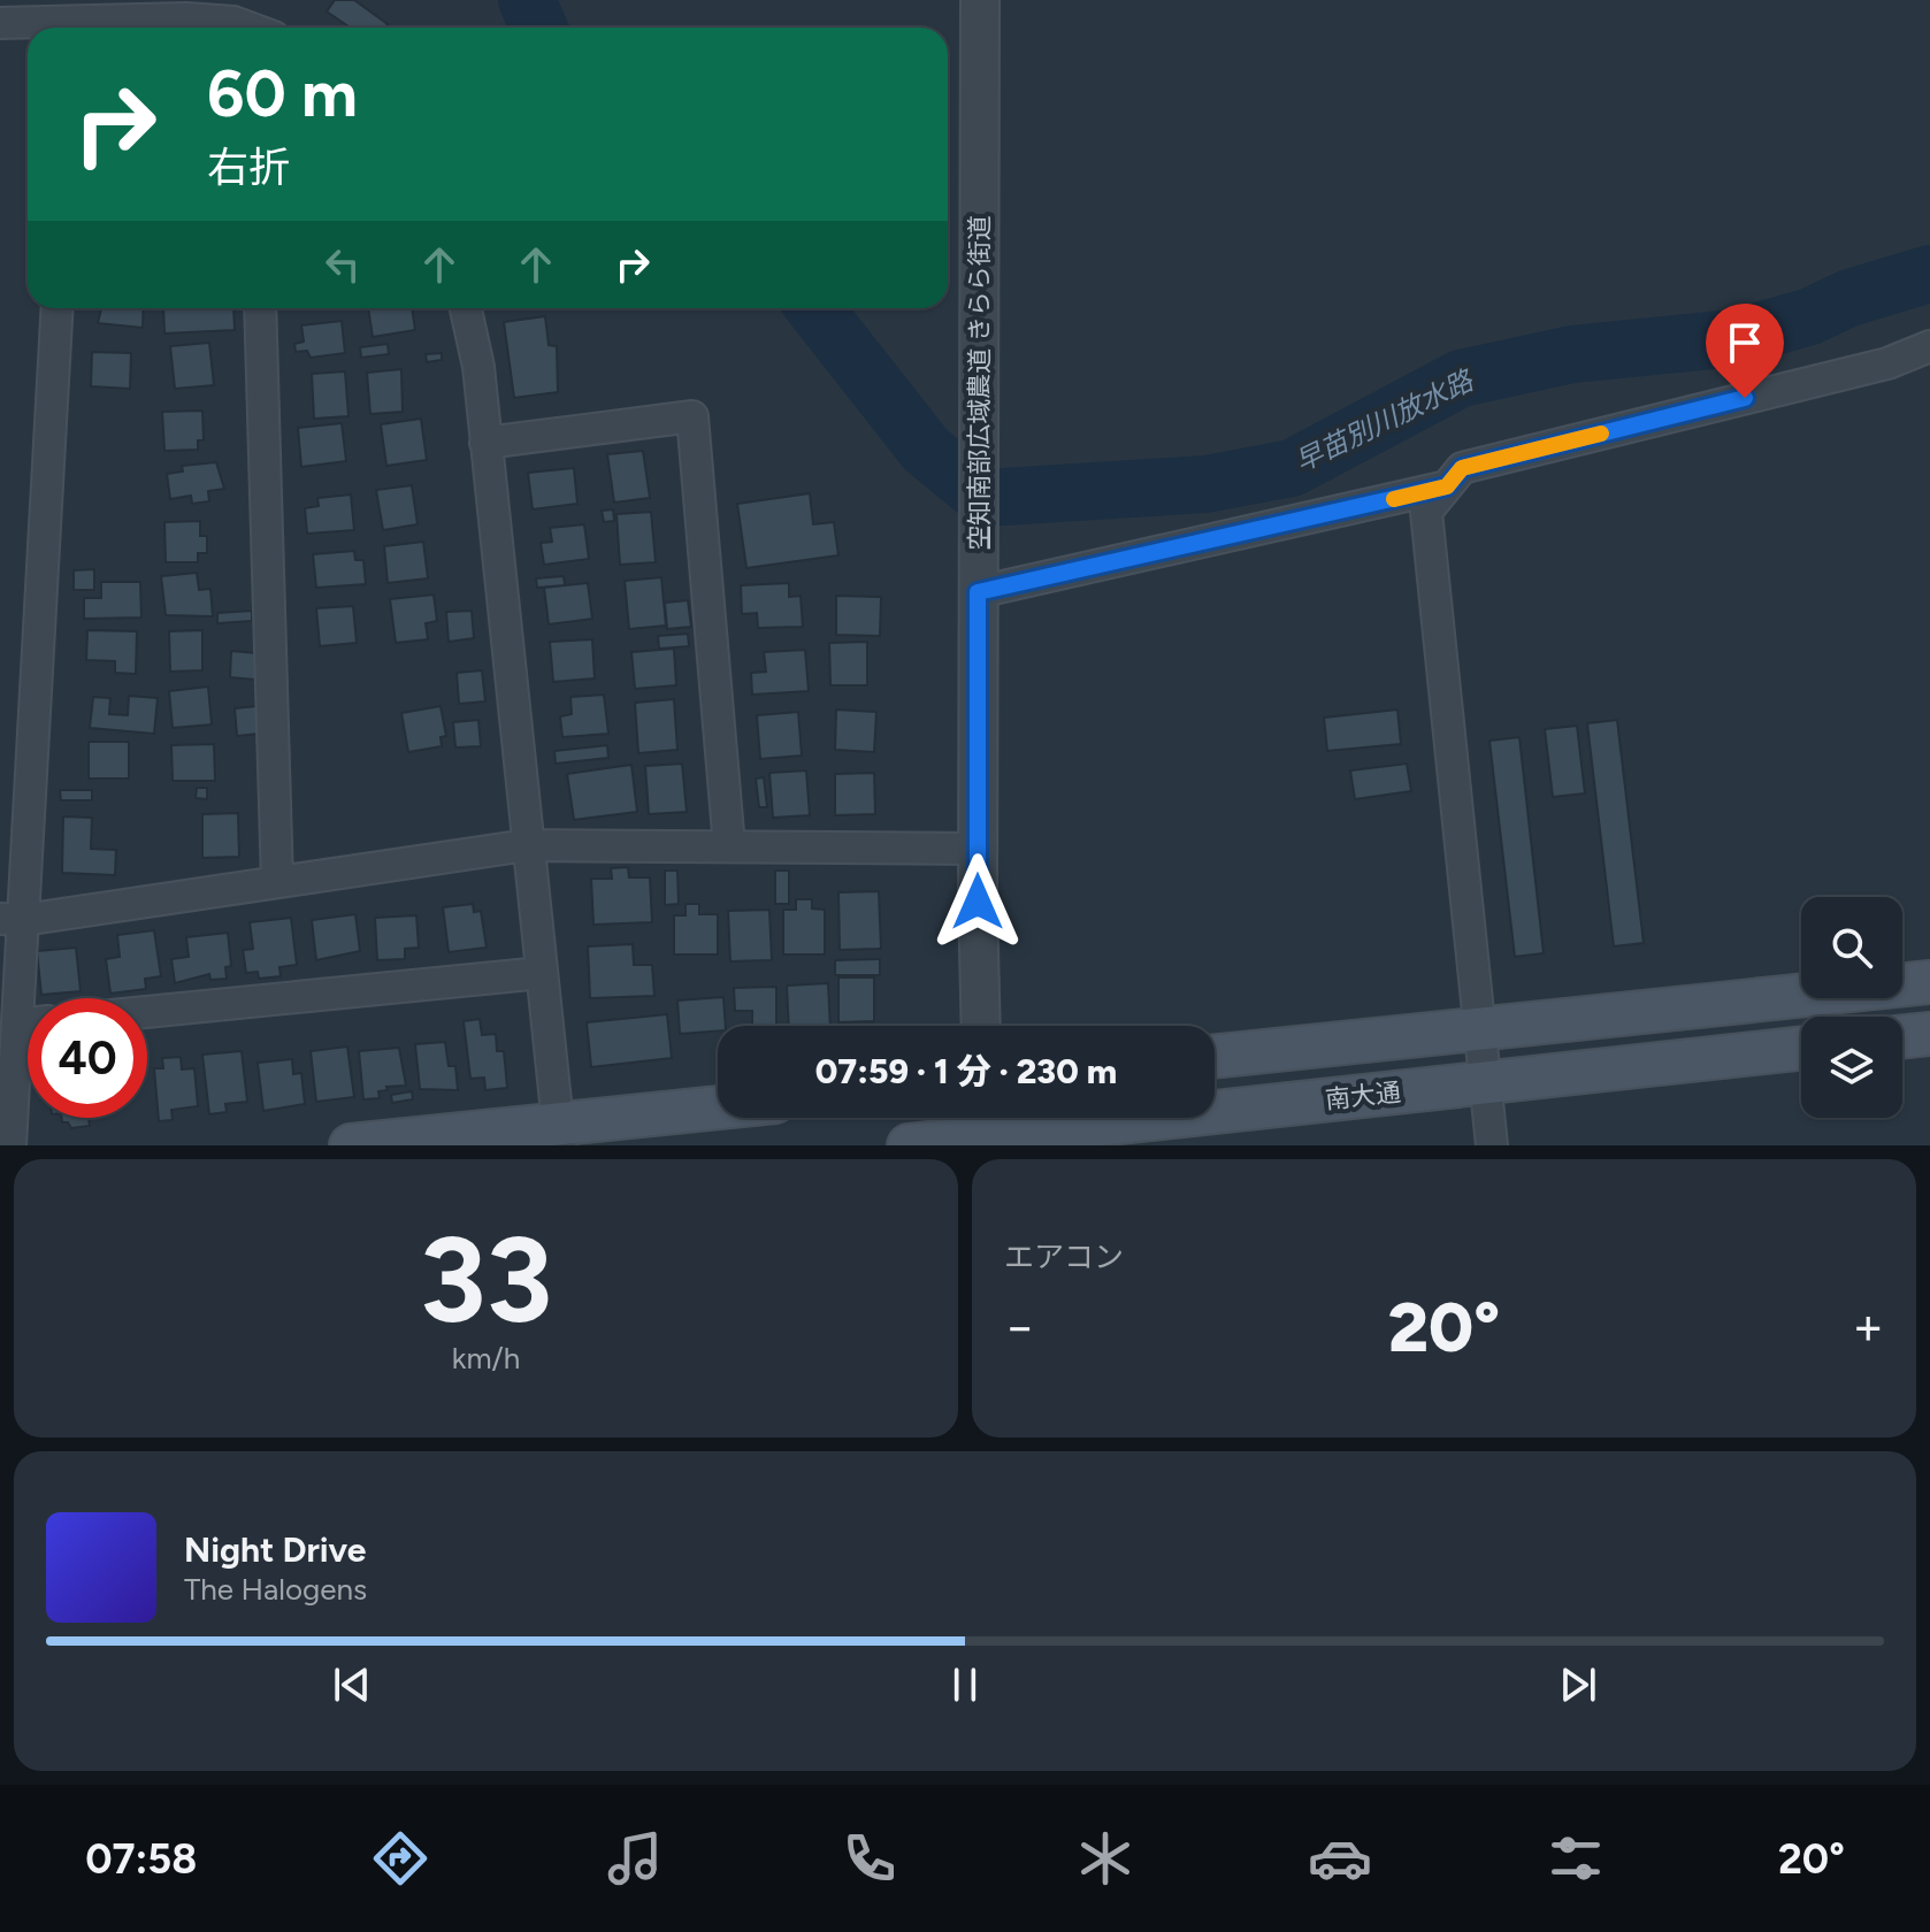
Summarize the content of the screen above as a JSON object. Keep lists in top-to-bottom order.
{
  "streets": {
    "main road": ["南大通"],
    "street": ["空知南部広域農道 きらら街道"]
  },
  "water": ["早苗別川放水路"],
  "page": {
    "turn": ["60 m", "右折"],
    "limit": "40",
    "trip": "07:59 · 1 分 · 230 m",
    "tile": [
      ["33", "km/h"],
      "エアコン"
    ],
    "heat": ["−", "20°", "+"],
    "song": ["Night Drive", "The Halogens"],
    "tabs": ["07:58", "20°"]
  }
}
